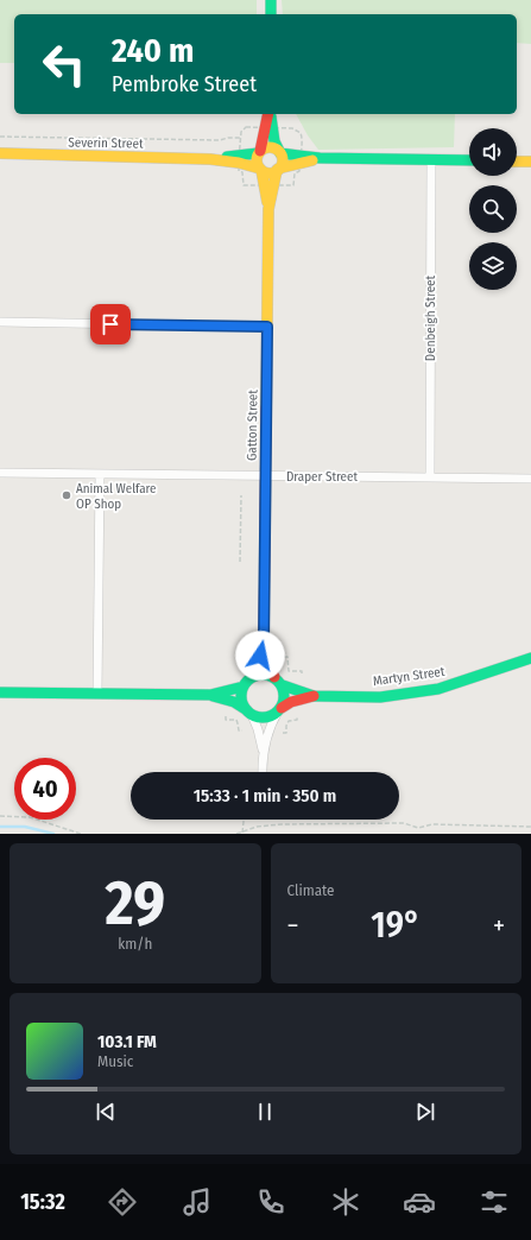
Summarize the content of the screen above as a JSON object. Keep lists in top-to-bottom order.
{
  "streets": {
    "street": [
      "Severin Street",
      "Denbeigh Street",
      "Gatton Street",
      "Draper Street",
      "Martyn Street"
    ]
  },
  "crossings": [
    ["Severin Street", "Gatton Street"],
    ["Denbeigh Street", "Draper Street"],
    ["Gatton Street", "Draper Street"],
    ["Gatton Street", "Martyn Street"]
  ],
  "places": ["Animal Welfare OP Shop"],
  "page": {
    "turn": ["240 m", "Pembroke Street"],
    "limit": "40",
    "trip": "15:33 · 1 min · 350 m",
    "tile": [
      ["29", "km/h"],
      "Climate"
    ],
    "heat": ["−", "19°", "+"],
    "song": ["103.1 FM", "Music"],
    "tabs": "15:32"
  }
}
